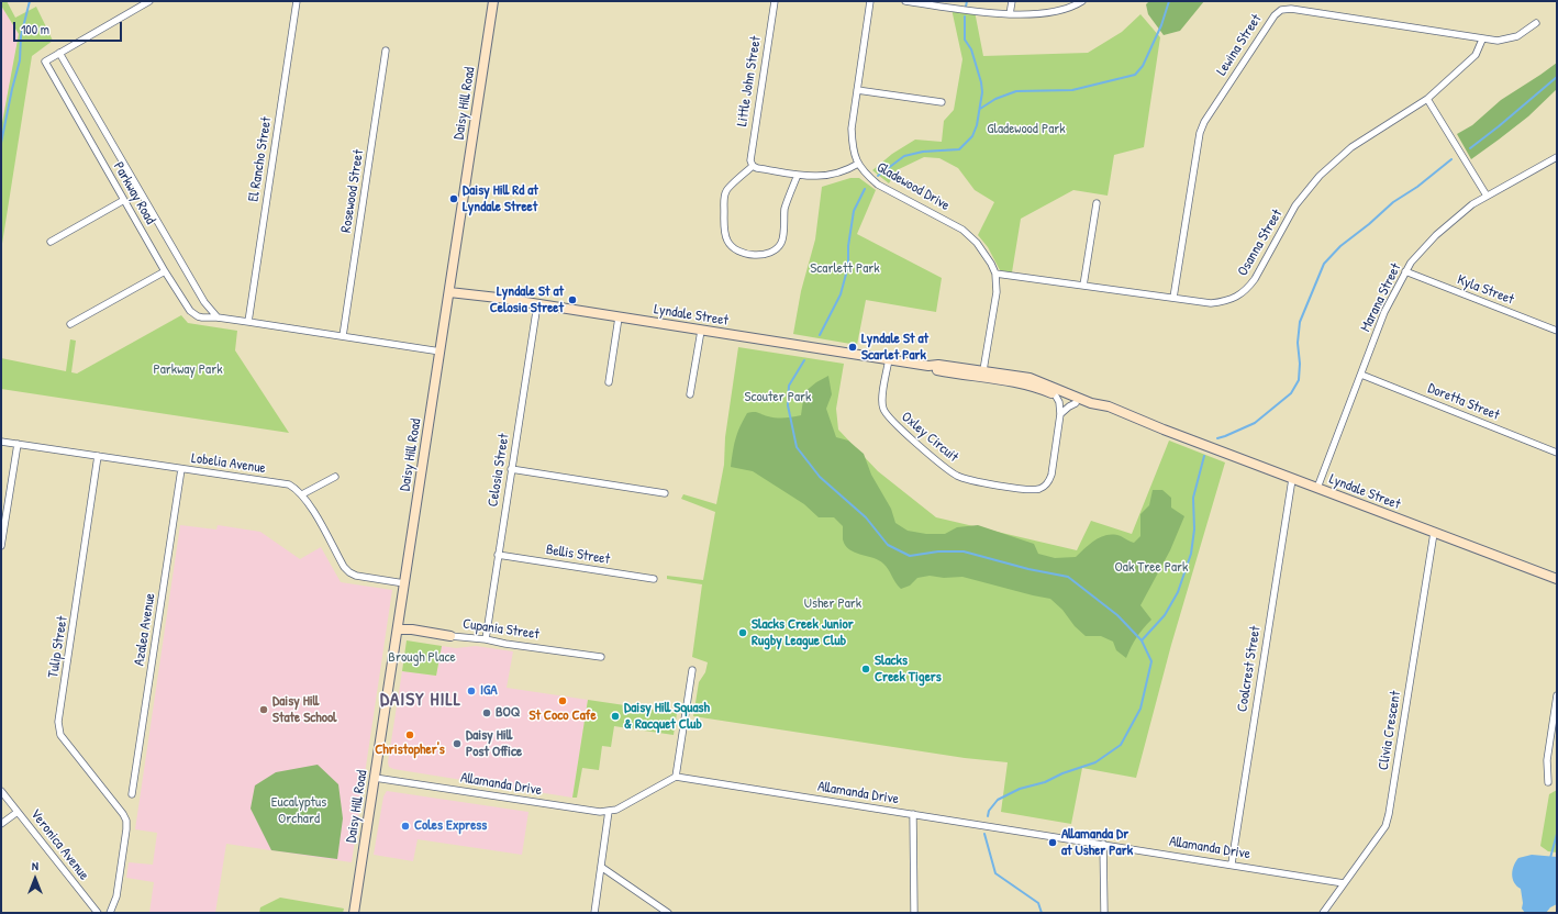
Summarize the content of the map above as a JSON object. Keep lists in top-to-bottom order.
{
  "streets": {
    "street": [
      "Lewina Street",
      "Little John Street",
      "Daisy Hill Road",
      "El Rancho Street",
      "Gladewood Drive",
      "Rosewood Street",
      "Parkway Road",
      "Osanna Street",
      "Kyla Street",
      "Marana Street",
      "Lyndale Street",
      "Doretta Street",
      "Oxley Circuit",
      "Lobelia Avenue",
      "Celosia Street",
      "Bellis Street",
      "Azalea Avenue",
      "Cupania Street",
      "Tulip Street",
      "Coolcrest Street",
      "Clivia Crescent",
      "Allamanda Drive",
      "Veronica Avenue"
    ]
  },
  "crossings": [
    ["Lewina Street", "Osanna Street"],
    ["Daisy Hill Road", "Parkway Road"],
    ["Daisy Hill Road", "Lyndale Street"],
    ["Daisy Hill Road", "Lobelia Avenue"],
    ["Daisy Hill Road", "Cupania Street"],
    ["Daisy Hill Road", "Allamanda Drive"],
    ["El Rancho Street", "Parkway Road"],
    ["Gladewood Drive", "Osanna Street"],
    ["Gladewood Drive", "Lyndale Street"],
    ["Rosewood Street", "Parkway Road"],
    ["Kyla Street", "Marana Street"],
    ["Marana Street", "Lyndale Street"],
    ["Marana Street", "Doretta Street"],
    ["Lyndale Street", "Oxley Circuit"],
    ["Lyndale Street", "Celosia Street"],
    ["Lyndale Street", "Coolcrest Street"],
    ["Lyndale Street", "Clivia Crescent"],
    ["Lobelia Avenue", "Azalea Avenue"],
    ["Lobelia Avenue", "Tulip Street"],
    ["Celosia Street", "Bellis Street"],
    ["Celosia Street", "Cupania Street"],
    ["Coolcrest Street", "Allamanda Drive"],
    ["Clivia Crescent", "Allamanda Drive"]
  ],
  "districts": ["DAISY HILL"],
  "parks": [
    "Gladewood Park",
    "Scarlett Park",
    "Parkway Park",
    "Scouter Park",
    "Oak Tree Park",
    "Usher Park",
    "Brough Place",
    "Eucalyptus Orchard"
  ],
  "places": [
    "Daisy Hill Rd at Lyndale Street",
    "Lyndale St at Celosia Street",
    "Lyndale St at Scarlet Park",
    "Slacks Creek Junior Rugby League Club",
    "Slacks Creek Tigers",
    "IGA",
    "St Coco Cafe",
    "Daisy Hill State School",
    "BOQ",
    "Daisy Hill Squash & Racquet Club",
    "Christopher's",
    "Daisy Hill Post Office",
    "Coles Express",
    "Allamanda Dr at Usher Park"
  ],
  "scale_bar": "100 m",
  "north": "top"
}
